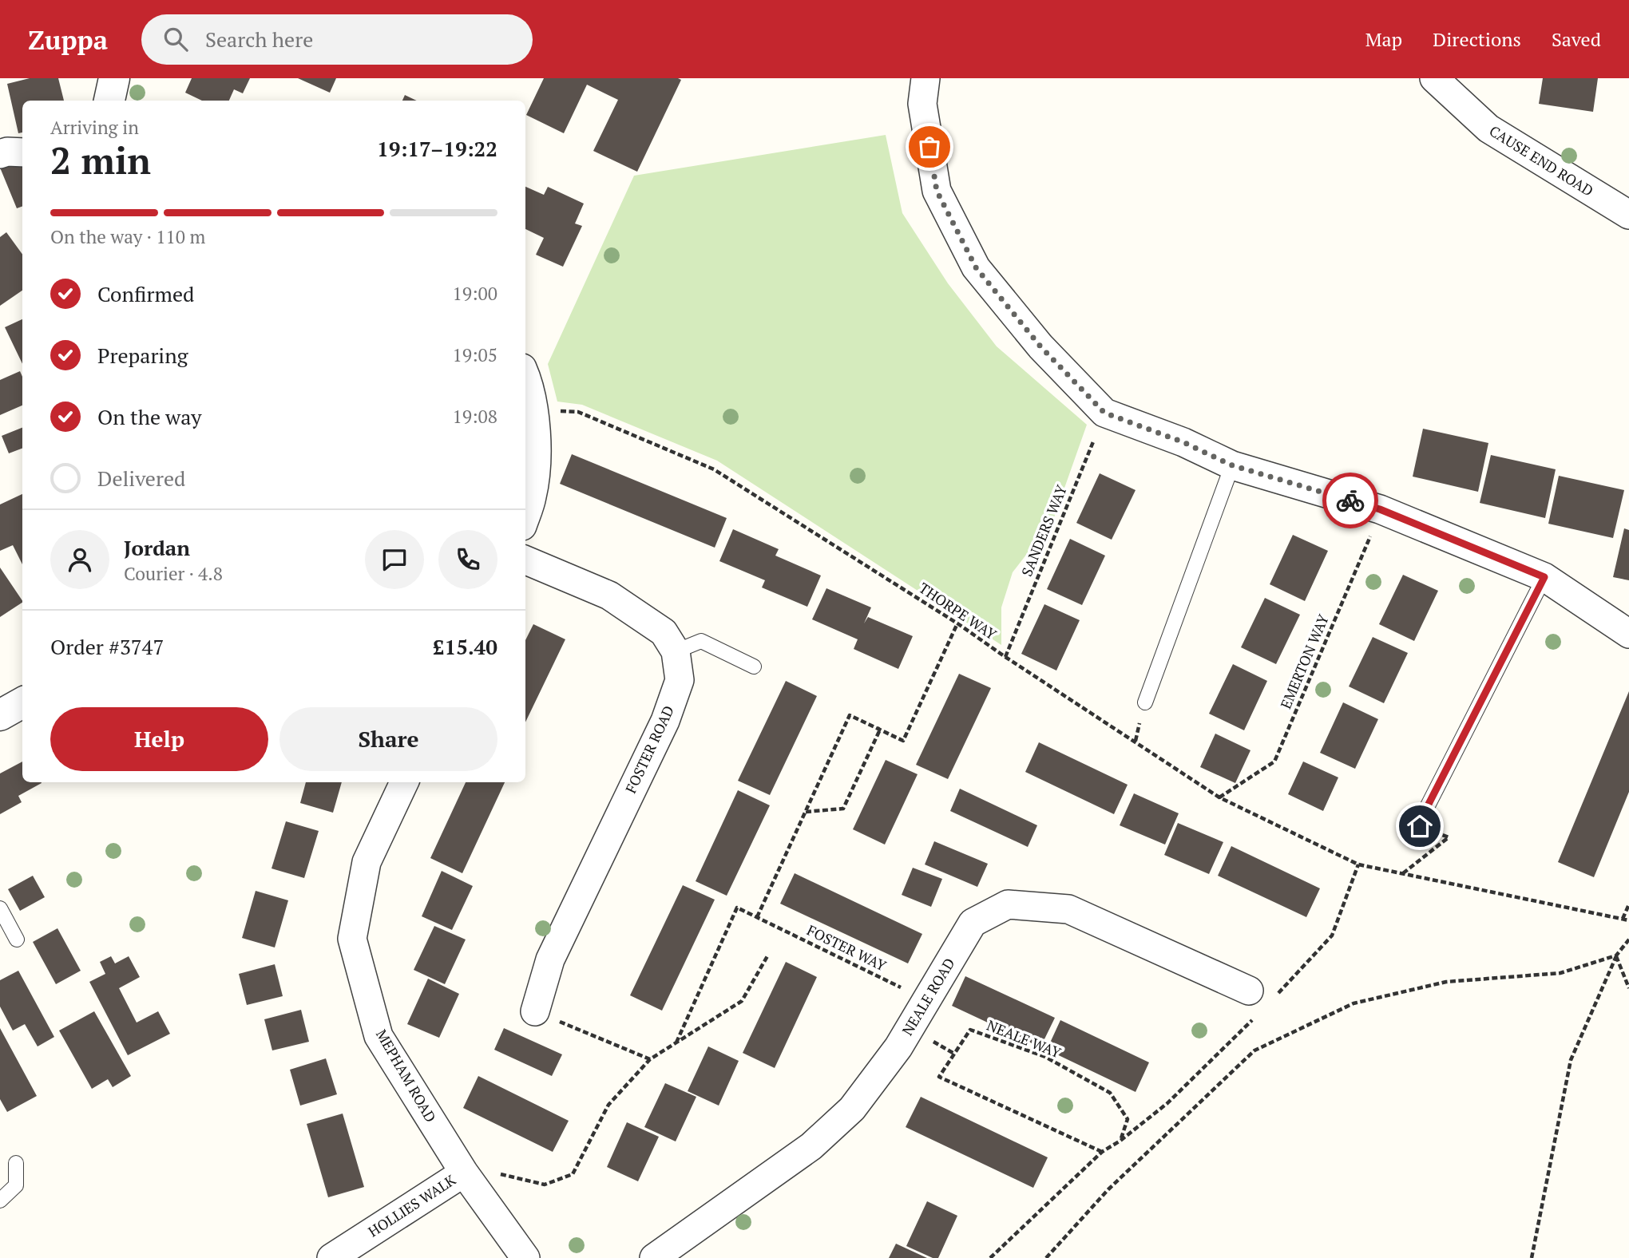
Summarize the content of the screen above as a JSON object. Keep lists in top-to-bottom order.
{
  "streets": {
    "street": [
      "CAUSE END ROAD",
      "FOSTER ROAD",
      "NEALE ROAD",
      "MEPHAM ROAD",
      "HOLLIES WALK"
    ],
    "path": [
      "SANDERS WAY",
      "THORPE WAY",
      "EMERTON WAY",
      "FOSTER WAY",
      "NEALE WAY"
    ]
  },
  "crossings": [
    ["SANDERS WAY", "THORPE WAY"],
    ["THORPE WAY", "EMERTON WAY"],
    ["FOSTER WAY", "NEALE ROAD"],
    ["MEPHAM ROAD", "HOLLIES WALK"]
  ],
  "page": {
    "header": "Zuppa",
    "search": "Search here",
    "nav": ["Map", "Directions", "Saved"],
    "heading": ["2 min", "Arriving in", "19:17–19:22"],
    "panel": [
      "Jordan",
      "Courier · 4.8",
      "Order #3747",
      "£15.40"
    ],
    "bar": "On the way · 110 m",
    "list": [
      ["Confirmed", "19:00"],
      ["Preparing", "19:05"],
      ["On the way", "19:08"],
      "Delivered"
    ],
    "buttons": ["Help", "Share"]
  }
}
